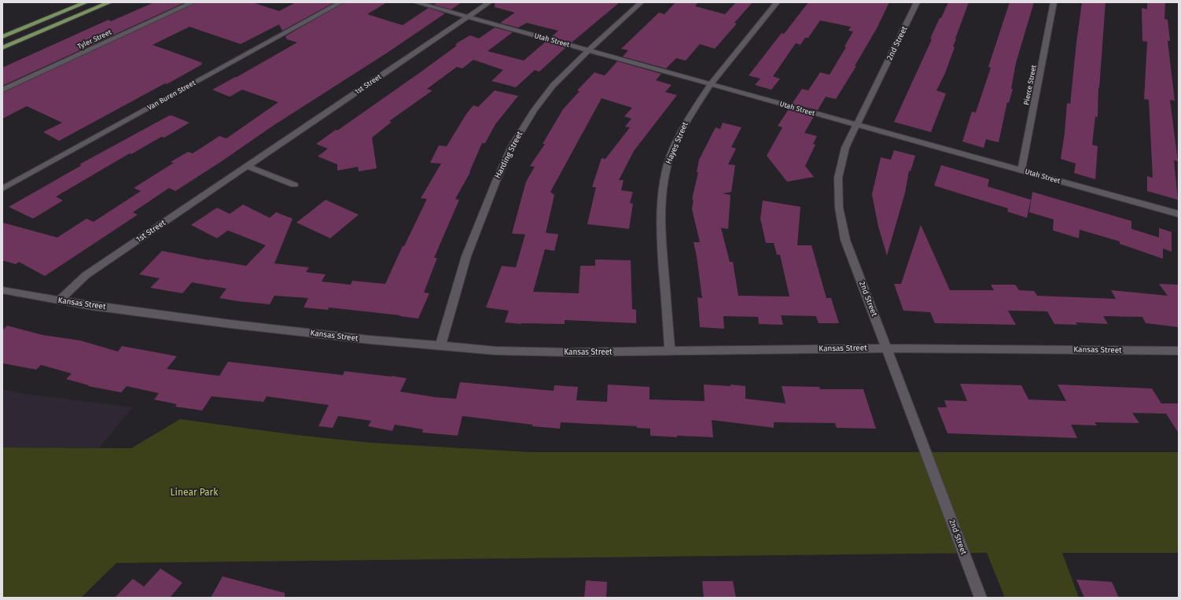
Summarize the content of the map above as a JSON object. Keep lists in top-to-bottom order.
{
  "streets": {
    "street": [
      "Tyler Street",
      "Utah Street",
      "2nd Street",
      "1st Street",
      "Pierce Street",
      "Van Buren Street",
      "Hayes Street",
      "Harding Street",
      "Kansas Street"
    ]
  },
  "crossings": [
    ["Utah Street", "2nd Street"],
    ["Utah Street", "1st Street"],
    ["Utah Street", "Pierce Street"],
    ["Utah Street", "Hayes Street"],
    ["Utah Street", "Harding Street"],
    ["2nd Street", "Kansas Street"],
    ["1st Street", "Kansas Street"],
    ["Hayes Street", "Kansas Street"],
    ["Harding Street", "Kansas Street"]
  ],
  "parks": ["Linear Park"]
}
